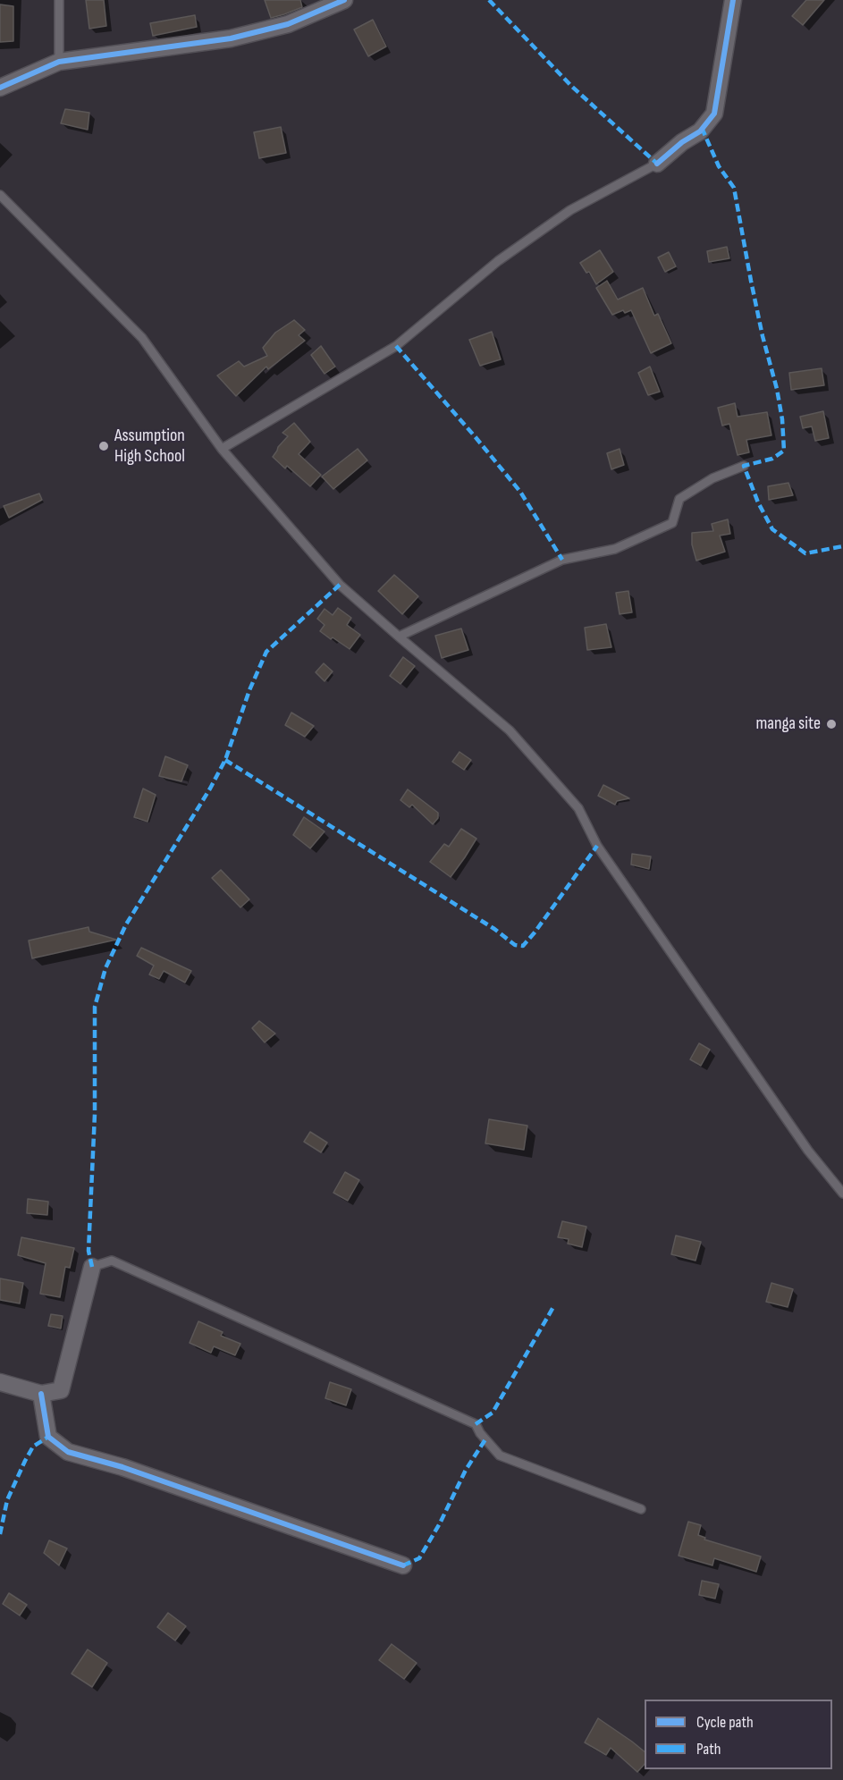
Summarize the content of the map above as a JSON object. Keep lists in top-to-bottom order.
{
  "places": ["Assumption High School", "manga site"],
  "legend": ["Cycle path", "Path"]
}
